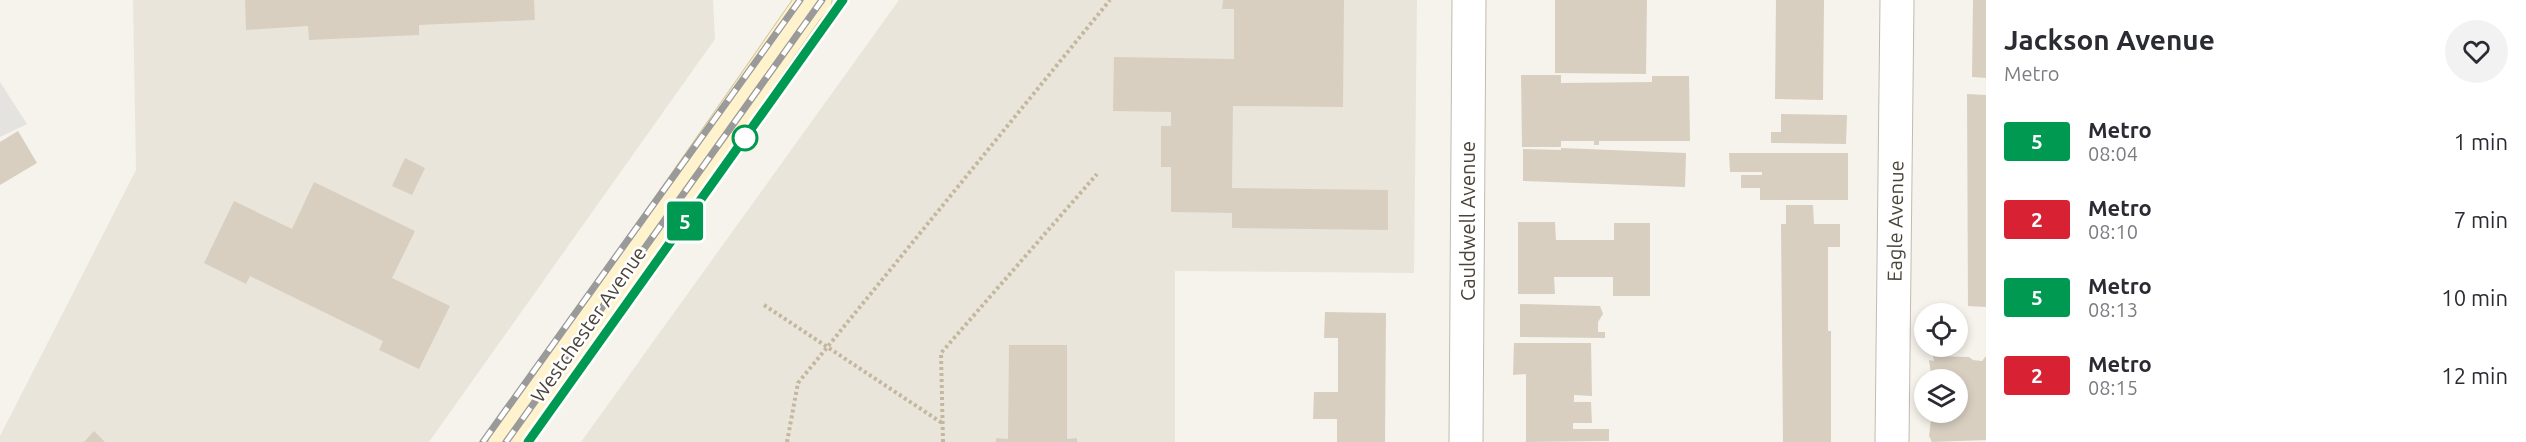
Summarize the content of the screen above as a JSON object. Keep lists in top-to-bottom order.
{
  "streets": {
    "main road": ["Westchester Avenue"],
    "street": ["Cauldwell Avenue", "Eagle Avenue"]
  },
  "lines": ["metro line 5"],
  "page": {
    "on_map": "5",
    "heading": ["Jackson Avenue", "Metro"],
    "list": [
      {
        "mark": "5",
        "name": "Metro",
        "note": "08:04",
        "value": "1 min"
      },
      {
        "mark": "2",
        "name": "Metro",
        "note": "08:10",
        "value": "7 min"
      },
      {
        "mark": "5",
        "name": "Metro",
        "note": "08:13",
        "value": "10 min"
      },
      {
        "mark": "2",
        "name": "Metro",
        "note": "08:15",
        "value": "12 min"
      }
    ]
  }
}
